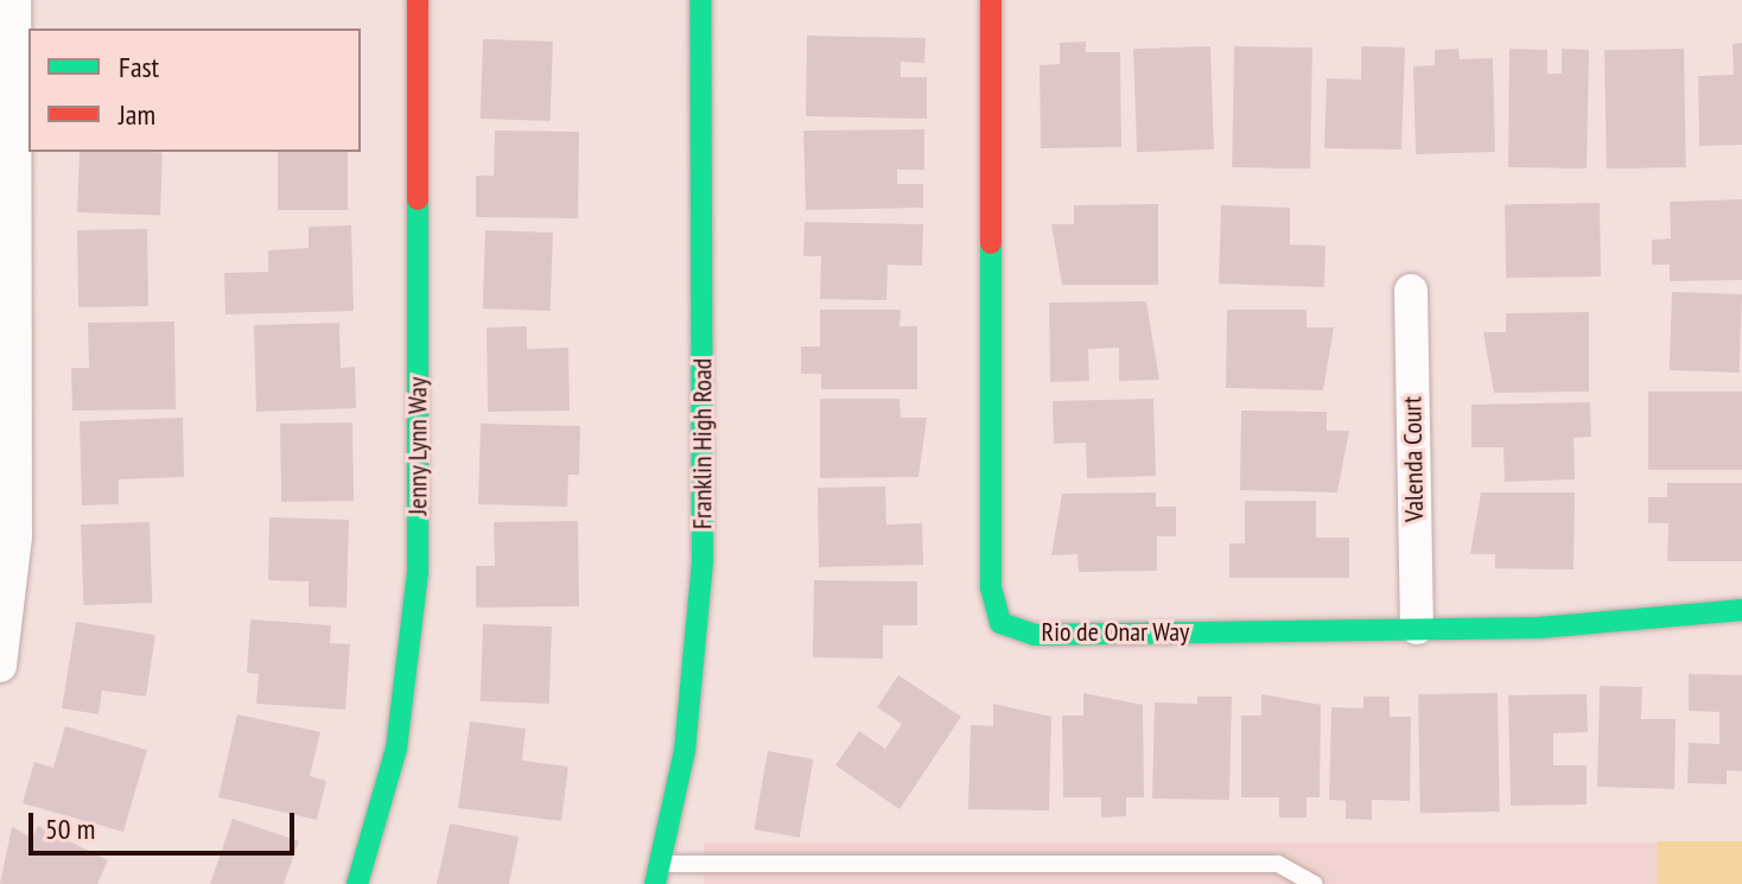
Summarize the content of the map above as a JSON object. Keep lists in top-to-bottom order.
{
  "streets": {
    "street": [
      "Franklin High Road",
      "Jenny Lynn Way",
      "Valenda Court",
      "Rio de Onar Way"
    ]
  },
  "crossings": [
    ["Valenda Court", "Rio de Onar Way"]
  ],
  "legend": ["Fast", "Jam"],
  "scale_bar": "50 m"
}
